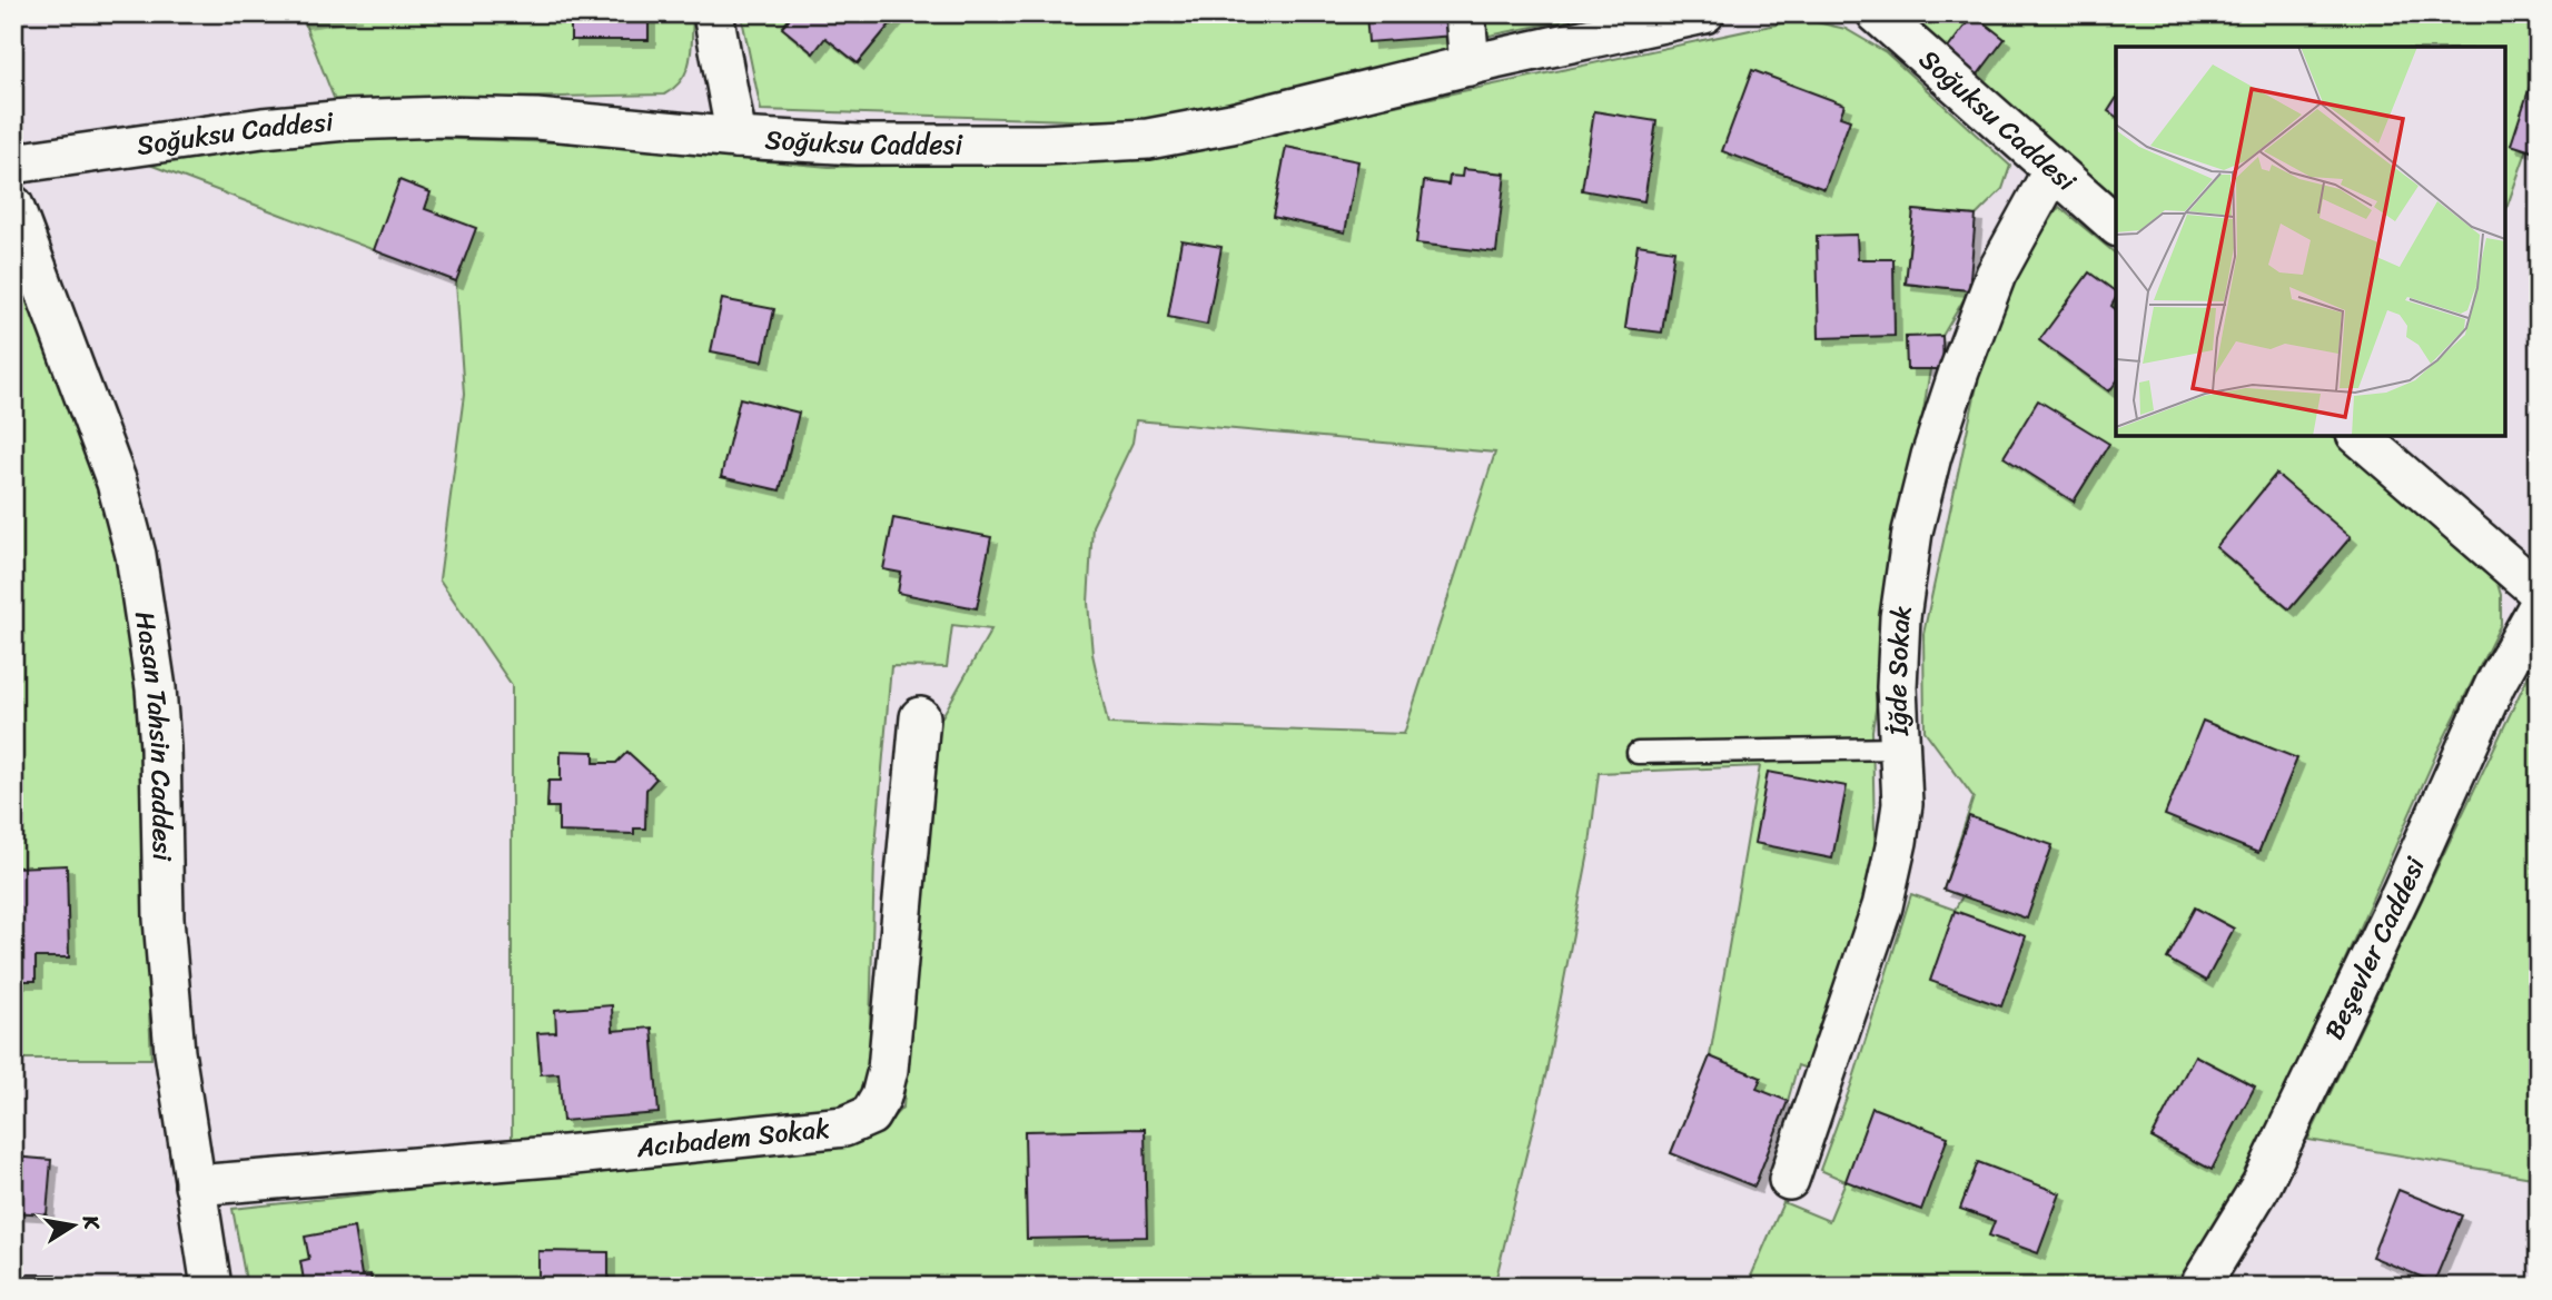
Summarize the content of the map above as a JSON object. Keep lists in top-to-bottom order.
{
  "streets": {
    "street": [
      "Soğuksu Caddesi",
      "İğde Sokak",
      "Hasan Tahsin Caddesi",
      "Beşevler Caddesi",
      "Acıbadem Sokak"
    ]
  },
  "crossings": [
    ["Soğuksu Caddesi", "İğde Sokak"],
    ["Hasan Tahsin Caddesi", "Acıbadem Sokak"]
  ],
  "north": "right"
}
